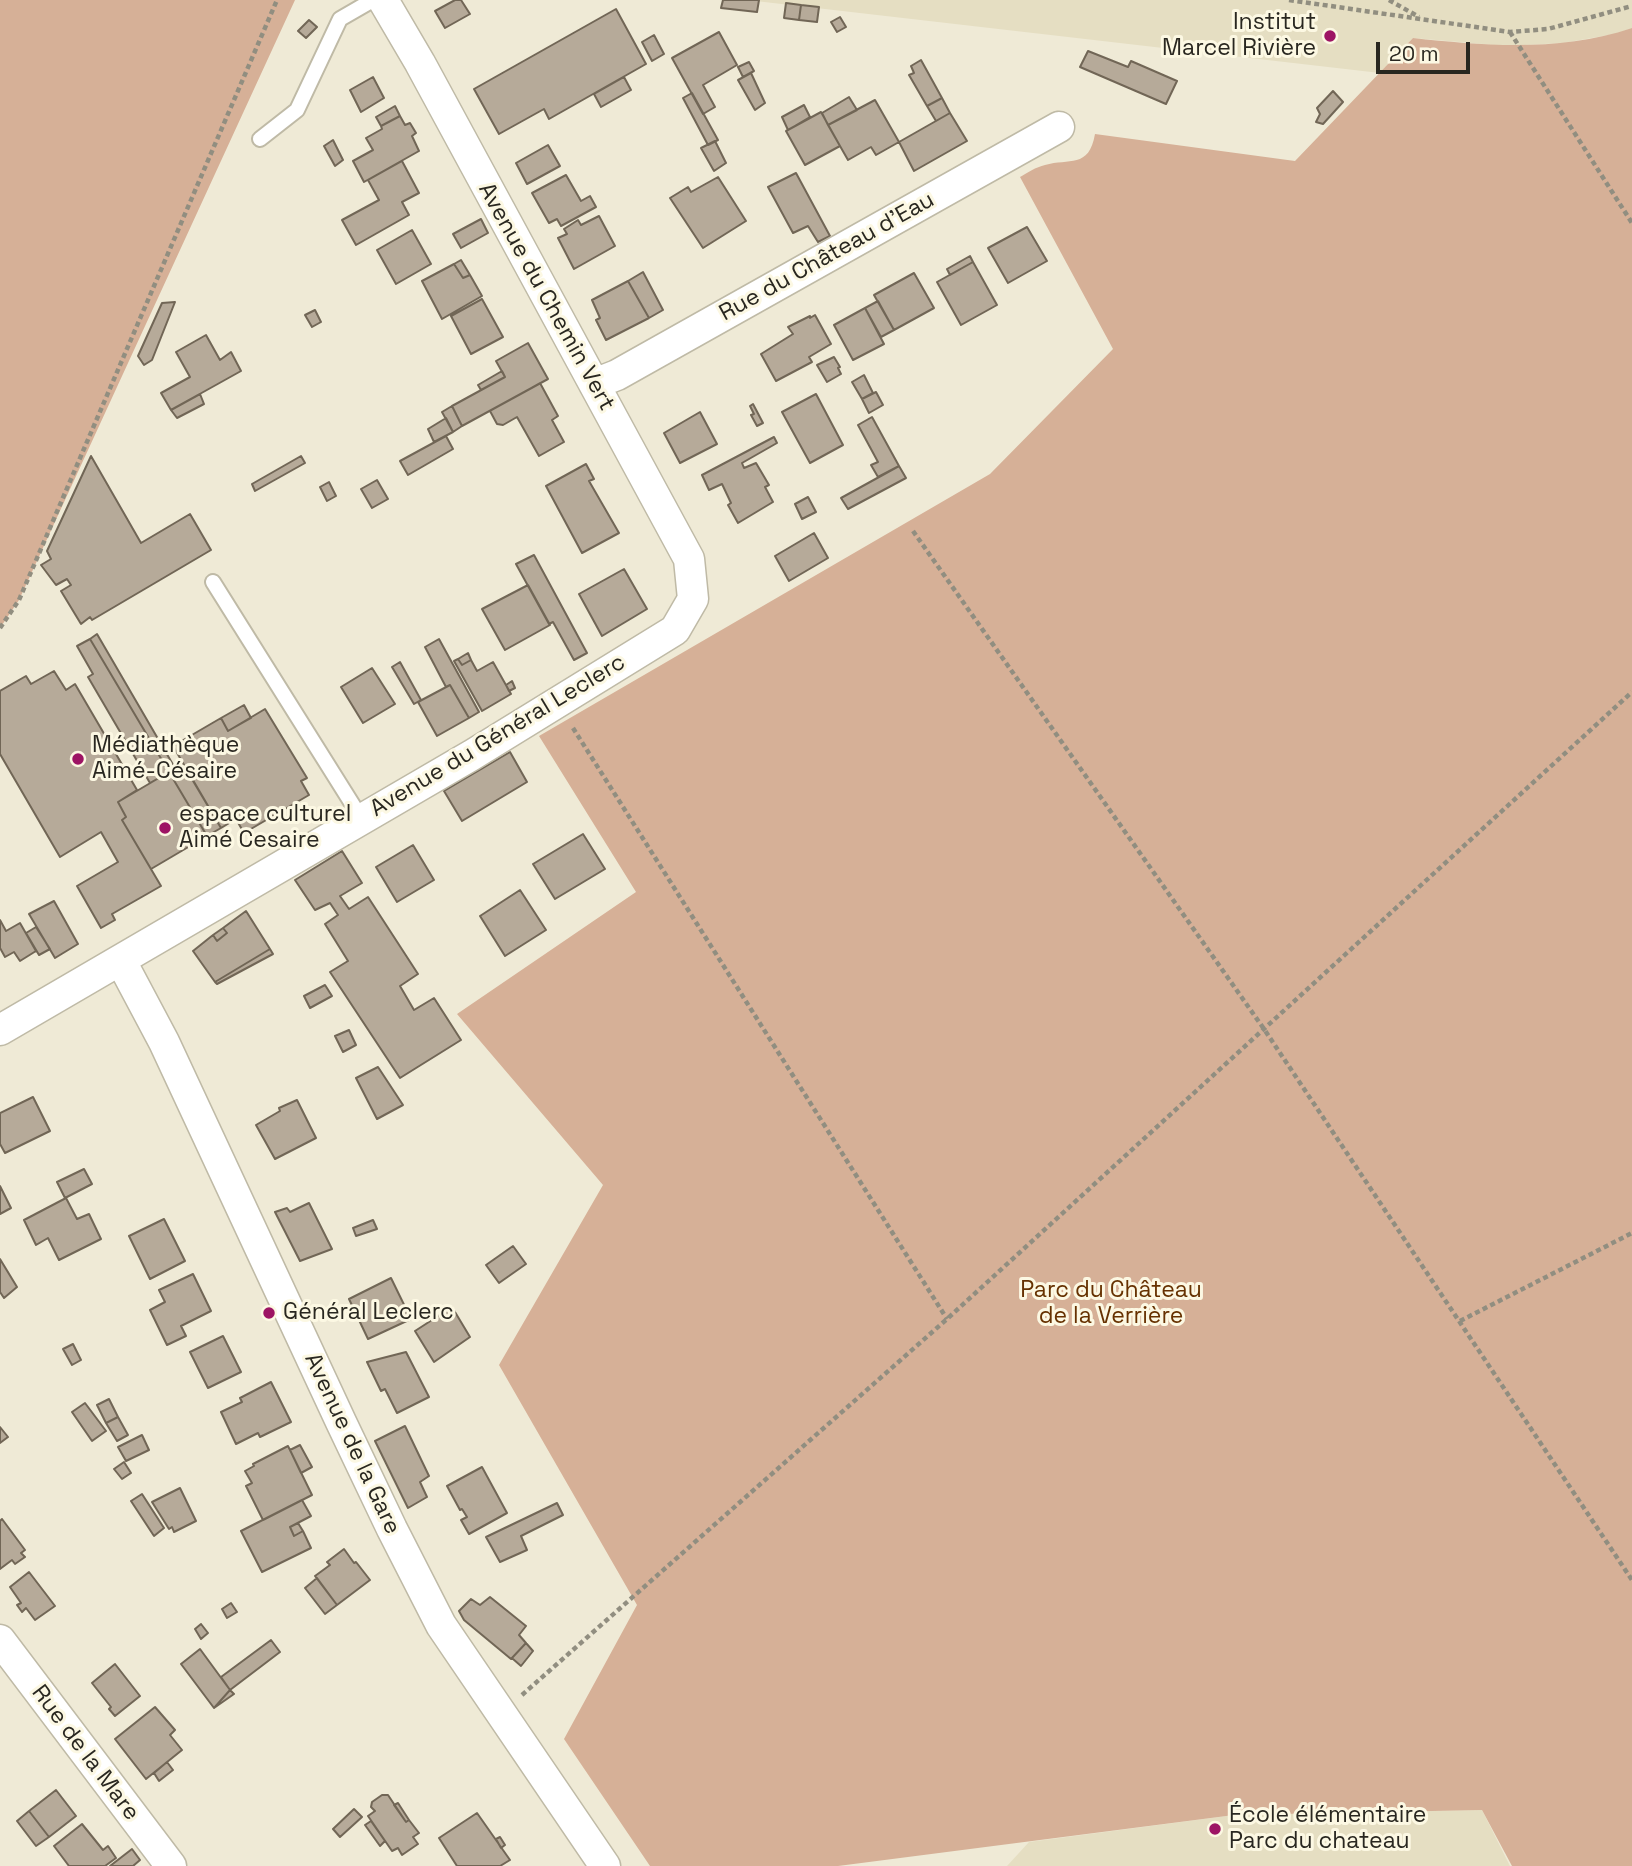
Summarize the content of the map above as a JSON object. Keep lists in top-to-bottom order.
{
  "streets": {
    "street": [
      "Rue du Château d'Eau",
      "Avenue du Chemin Vert",
      "Avenue du Général Leclerc",
      "Avenue de la Gare",
      "Rue de la Mare"
    ]
  },
  "crossings": [
    ["Rue du Château d'Eau", "Avenue du Chemin Vert"],
    ["Avenue du Chemin Vert", "Avenue du Général Leclerc"],
    ["Avenue du Général Leclerc", "Avenue de la Gare"]
  ],
  "parks": ["Parc du Château de la Verrière"],
  "places": [
    "Institut Marcel Rivière",
    "Médiathèque Aimé-Césaire",
    "espace culturel Aimé Cesaire",
    "Général Leclerc",
    "École élémentaire Parc du chateau"
  ],
  "scale_bar": "20 m"
}
